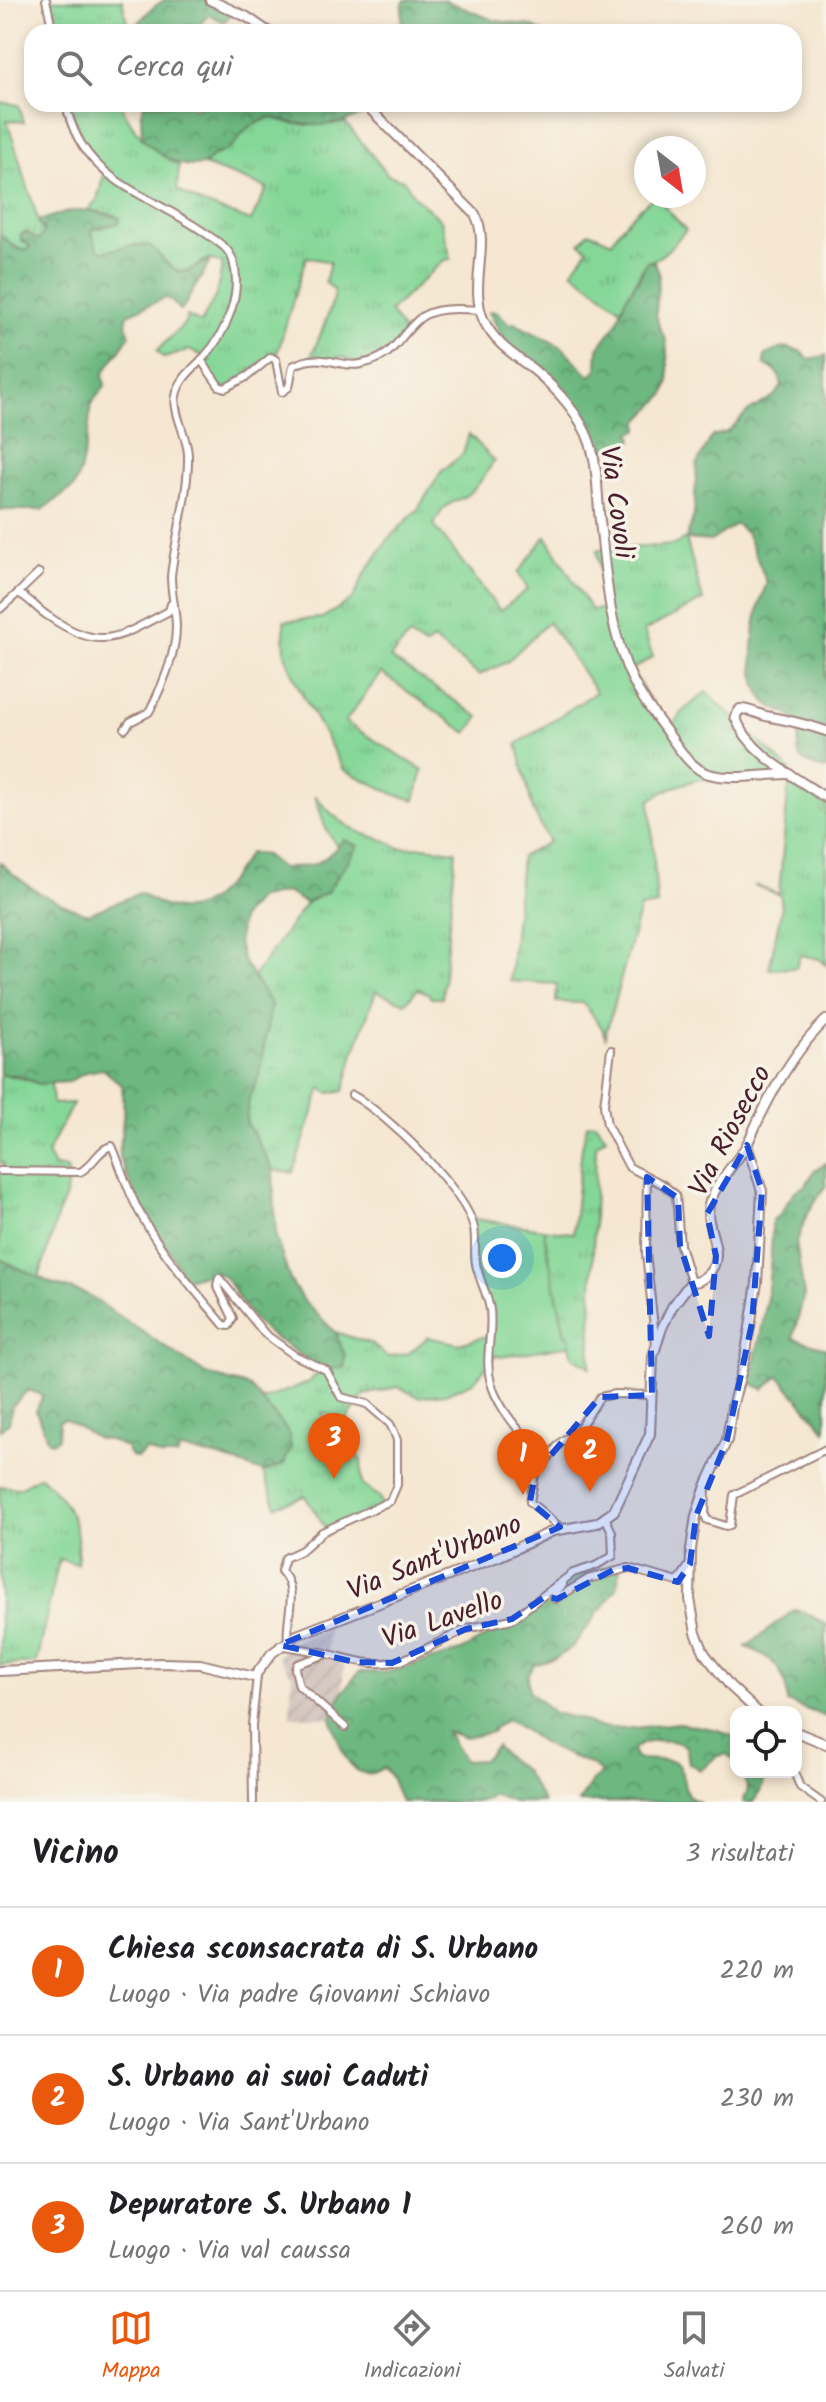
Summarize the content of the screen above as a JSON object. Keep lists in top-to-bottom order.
{
  "streets": {
    "street": [
      "Via Covoli",
      "Via Riosecco",
      "Via Sant'Urbano",
      "Via Lavello"
    ]
  },
  "crossings": [
    ["Via Sant'Urbano", "Via Lavello"]
  ],
  "north": "bottom right",
  "page": {
    "search": "Cerca qui",
    "pins": ["3", "2", "1"],
    "heading": ["Vicino", "3 risultati"],
    "list": [
      {
        "mark": "1",
        "name": "Chiesa sconsacrata di S. Urbano",
        "note": "Luogo · Via padre Giovanni Schiavo",
        "value": "220 m"
      },
      {
        "mark": "2",
        "name": "S. Urbano ai suoi Caduti",
        "note": "Luogo · Via Sant'Urbano",
        "value": "230 m"
      },
      {
        "mark": "3",
        "name": "Depuratore S. Urbano 1",
        "note": "Luogo · Via val caussa",
        "value": "260 m"
      }
    ],
    "nav": ["Mappa", "Indicazioni", "Salvati"]
  }
}
